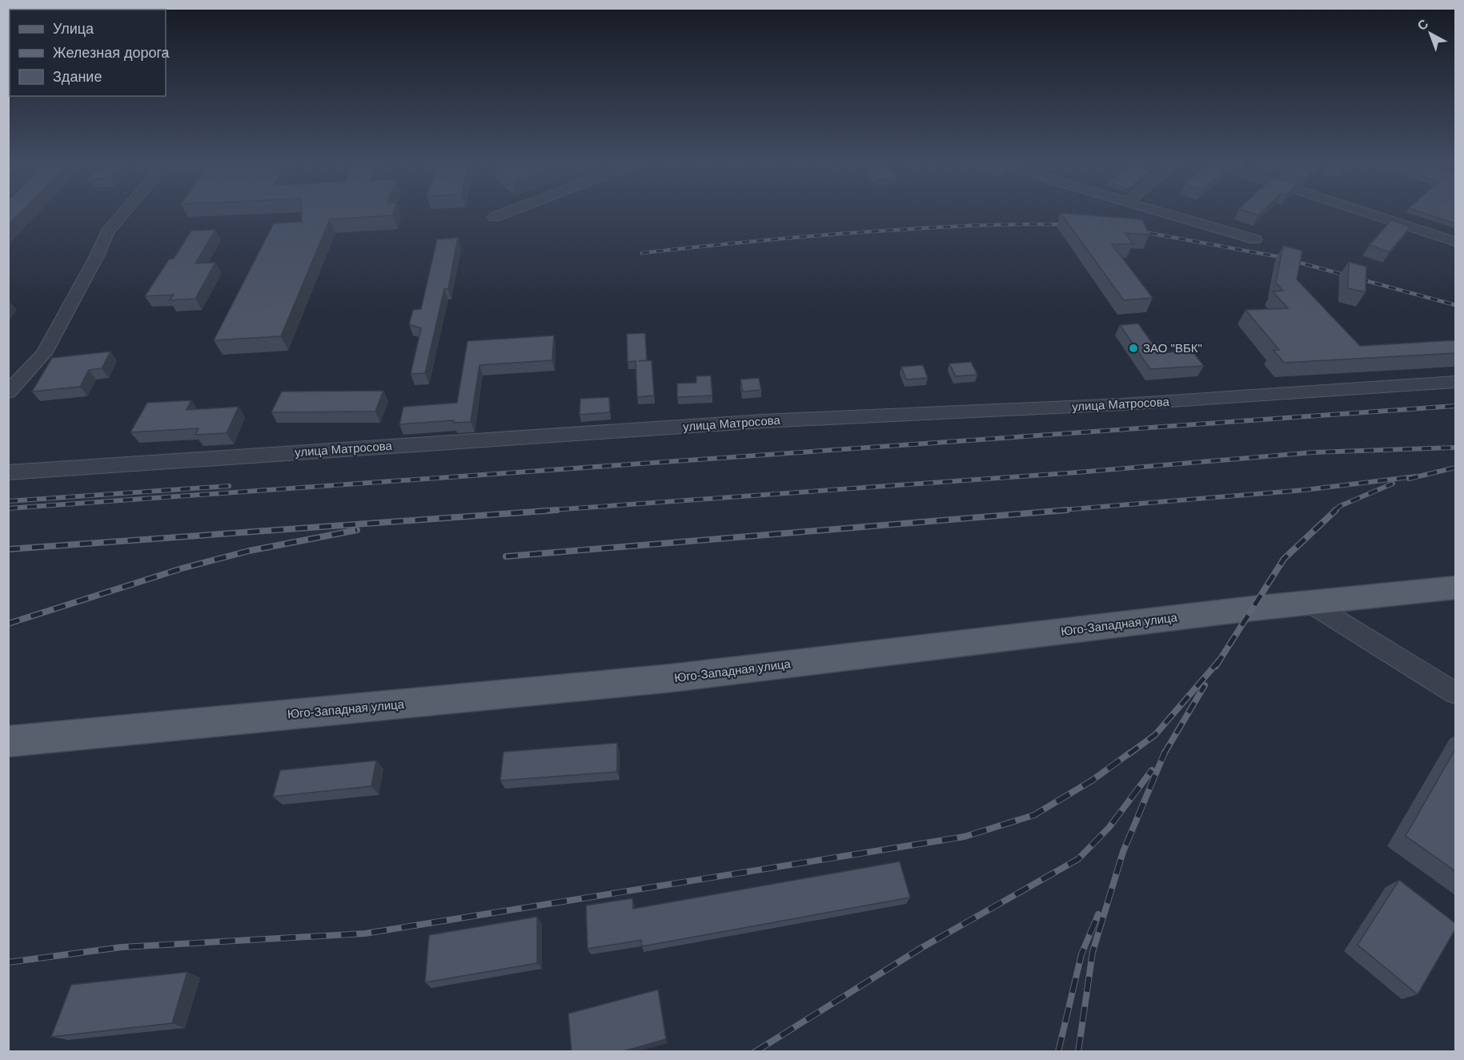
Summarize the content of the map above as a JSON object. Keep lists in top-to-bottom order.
{
  "streets": {
    "main road": ["Юго-Западная улица"],
    "street": ["улица Матросова"]
  },
  "places": ["ЗАО \"ВБК\""],
  "legend": ["Улица", "Железная дорога", "Здание"],
  "north": "top left"
}
